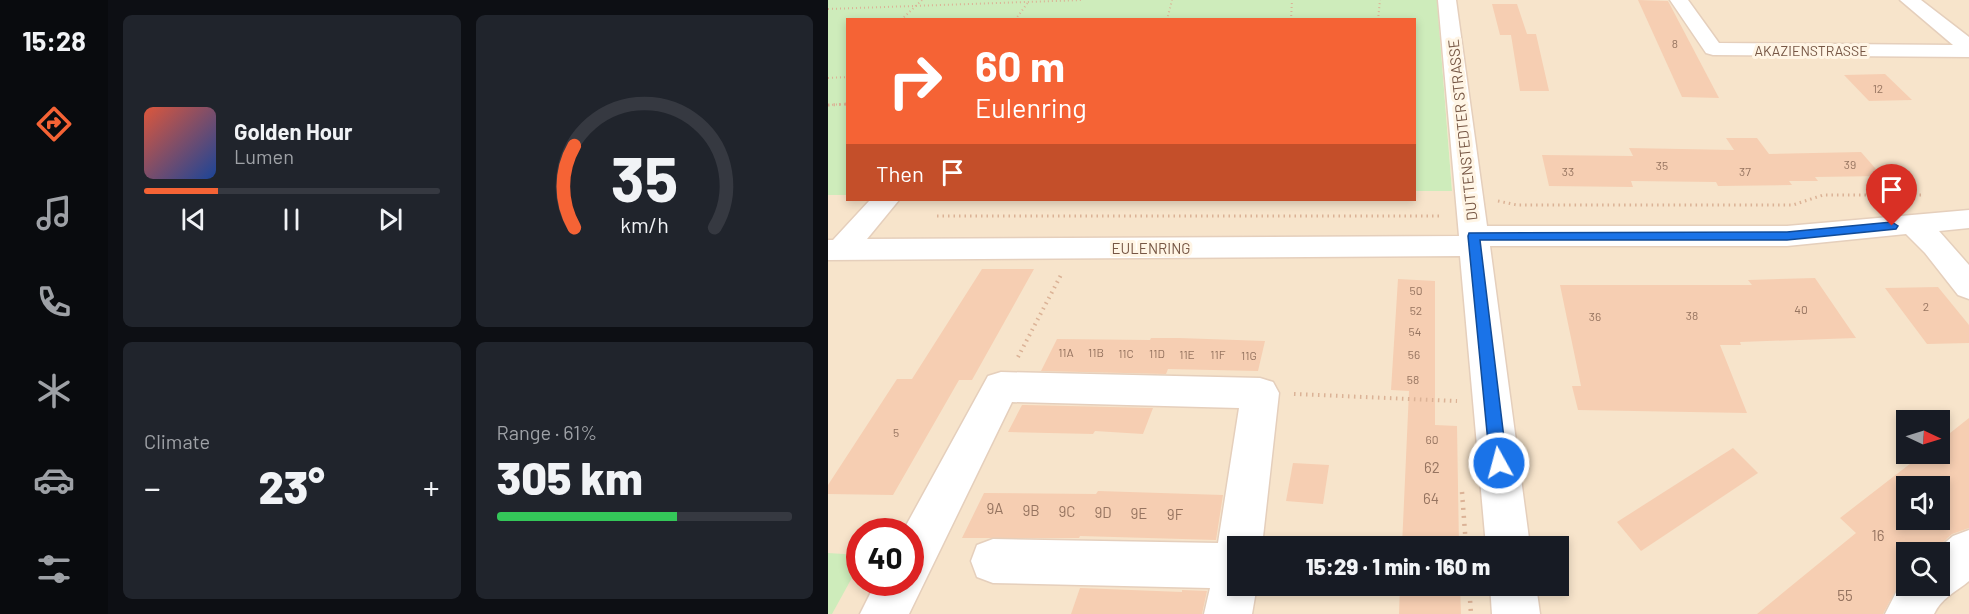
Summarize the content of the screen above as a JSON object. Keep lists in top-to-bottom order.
{
  "streets": {
    "street": ["AKAZIENSTRASSE", "DUTTENSTEDTER STRASSE", "EULENRING"]
  },
  "crossings": [
    ["DUTTENSTEDTER STRASSE", "EULENRING"]
  ],
  "house_numbers": [
    "8",
    "12",
    "39",
    "35",
    "33",
    "37",
    "50",
    "2",
    "40",
    "52",
    "38",
    "36",
    "54",
    "11A",
    "11B",
    "11C",
    "11D",
    "11E",
    "11F",
    "56",
    "11G",
    "58",
    "5",
    "60",
    "62",
    "64",
    "9A",
    "9B",
    "9C",
    "9D",
    "9E",
    "9F",
    "16",
    "55"
  ],
  "north": "right",
  "page": {
    "tabs": "15:28",
    "turn": ["60 m", "Eulenring"],
    "song": ["Golden Hour", "Lumen"],
    "then": "Then",
    "tile": [
      "Climate",
      ["Range · 61%", "305 km"]
    ],
    "heat": ["−", "23°", "+"],
    "limit": "40",
    "trip": "15:29 · 1 min · 160 m",
    "gauge": ["35", "km/h"]
  }
}
